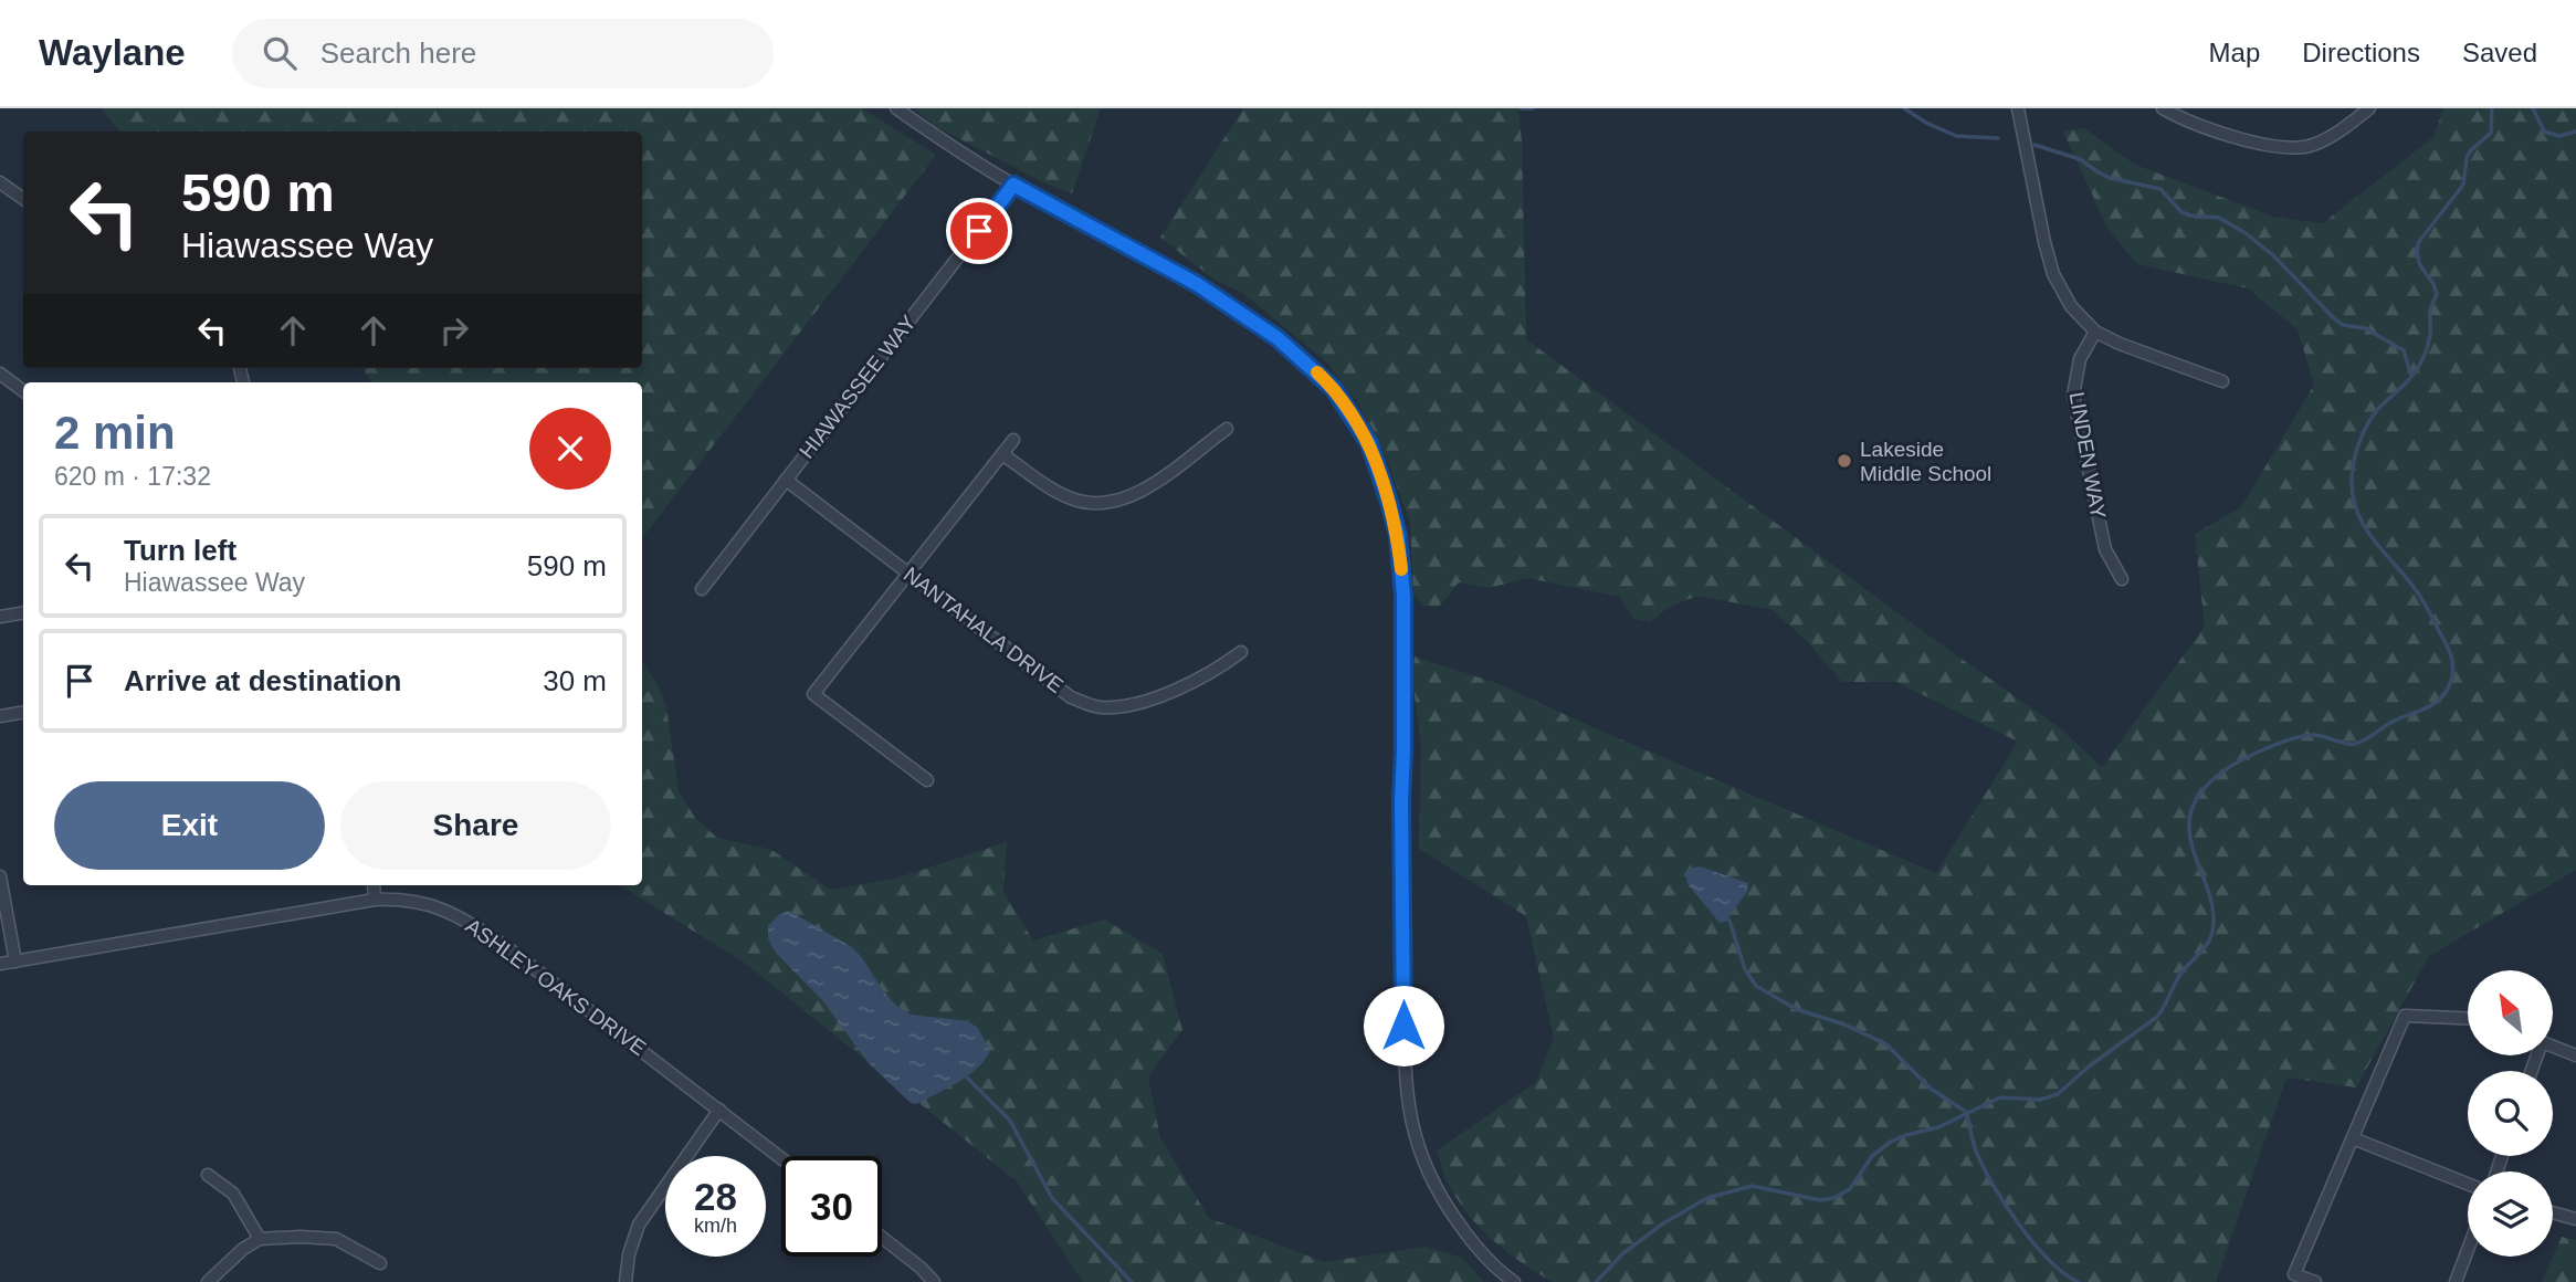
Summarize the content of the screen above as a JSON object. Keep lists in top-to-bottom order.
{
  "streets": {
    "street": [
      "HIAWASSEE WAY",
      "LINDEN WAY",
      "NANTAHALA DRIVE",
      "ASHLEY OAKS DRIVE"
    ]
  },
  "crossings": [
    ["HIAWASSEE WAY", "NANTAHALA DRIVE"]
  ],
  "places": ["Lakeside Middle School"],
  "north": "top left",
  "page": {
    "header": "Waylane",
    "search": "Search here",
    "nav": ["Map", "Directions", "Saved"],
    "turn": ["590 m", "Hiawassee Way"],
    "heading": ["2 min", "620 m · 17:32"],
    "list": [
      {
        "name": "Turn left",
        "note": "Hiawassee Way",
        "value": "590 m"
      },
      {
        "name": "Arrive at destination",
        "value": "30 m"
      }
    ],
    "buttons": ["Exit", "Share"],
    "speed": "28 km/h",
    "limit": "30"
  }
}
